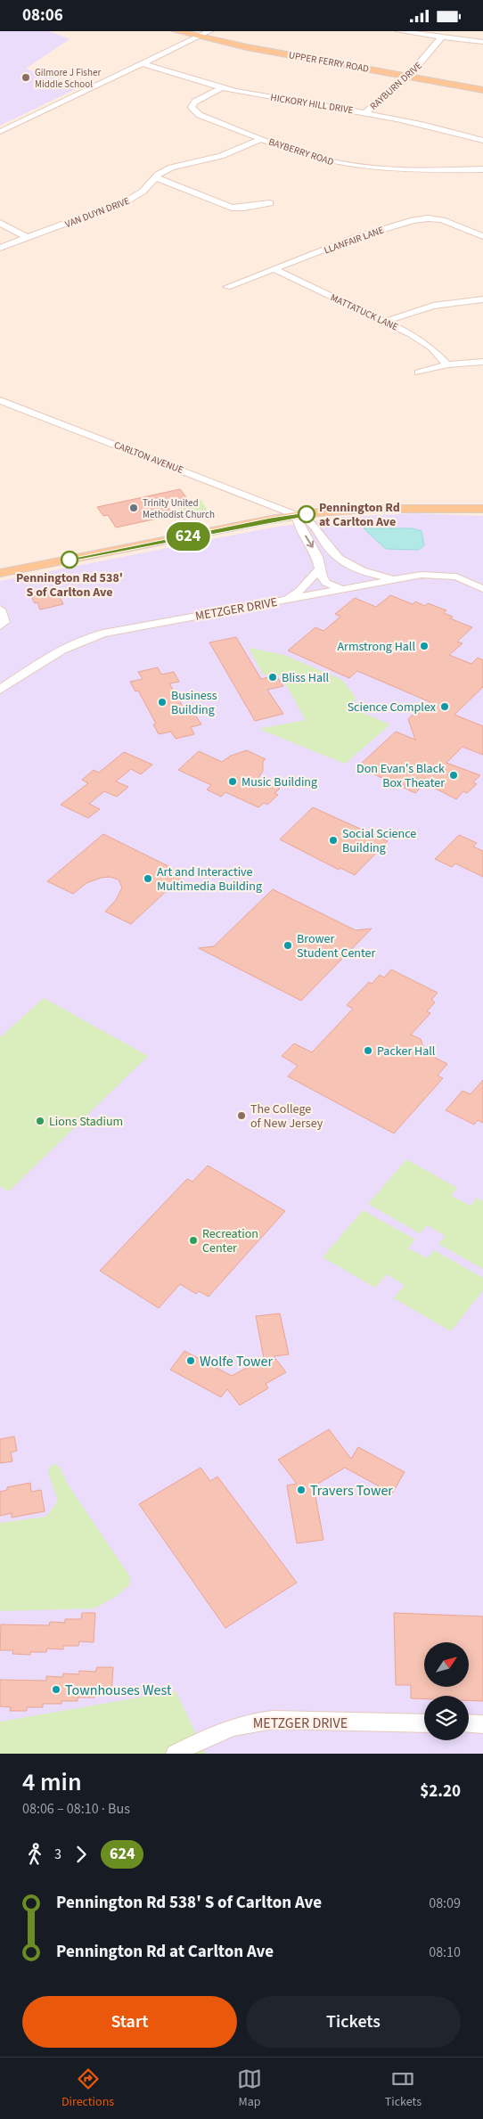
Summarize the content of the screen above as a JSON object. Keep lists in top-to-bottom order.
{
  "streets": {
    "main road": ["UPPER FERRY ROAD"],
    "street": [
      "RAYBURN DRIVE",
      "HICKORY HILL DRIVE",
      "BAYBERRY ROAD",
      "VAN DUYN DRIVE",
      "LLANFAIR LANE",
      "MATTATUCK LANE",
      "CARLTON AVENUE",
      "METZGER DRIVE"
    ]
  },
  "crossings": [
    ["UPPER FERRY ROAD", "RAYBURN DRIVE"],
    ["RAYBURN DRIVE", "HICKORY HILL DRIVE"],
    ["HICKORY HILL DRIVE", "BAYBERRY ROAD"],
    ["BAYBERRY ROAD", "VAN DUYN DRIVE"],
    ["LLANFAIR LANE", "MATTATUCK LANE"],
    ["CARLTON AVENUE", "METZGER DRIVE"]
  ],
  "places": [
    "Gilmore J Fisher Middle School",
    "Trinity United Methodist Church",
    "Pennington Rd at Carlton Ave",
    "Pennington Rd 538' S of Carlton Ave",
    "Armstrong Hall",
    "Bliss Hall",
    "Business Building",
    "Science Complex",
    "Don Evan's Black Box Theater",
    "Music Building",
    "Social Science Building",
    "Art and Interactive Multimedia Building",
    "Brower Student Center",
    "Packer Hall",
    "The College of New Jersey",
    "Lions Stadium",
    "Recreation Center",
    "Wolfe Tower",
    "Travers Tower",
    "Townhouses West"
  ],
  "lines": ["bus line 624"],
  "north": "top right",
  "page": {
    "status": "08:06",
    "on_map": "624",
    "heading": ["4 min", "08:06 – 08:10 · Bus", "$2.20"],
    "legs": ["3", "624"],
    "list": [
      {
        "name": "Pennington Rd 538' S of Carlton Ave",
        "value": "08:09"
      },
      {
        "name": "Pennington Rd at Carlton Ave",
        "value": "08:10"
      }
    ],
    "buttons": ["Start", "Tickets"],
    "tabs": ["Directions", "Map", "Tickets"]
  }
}
